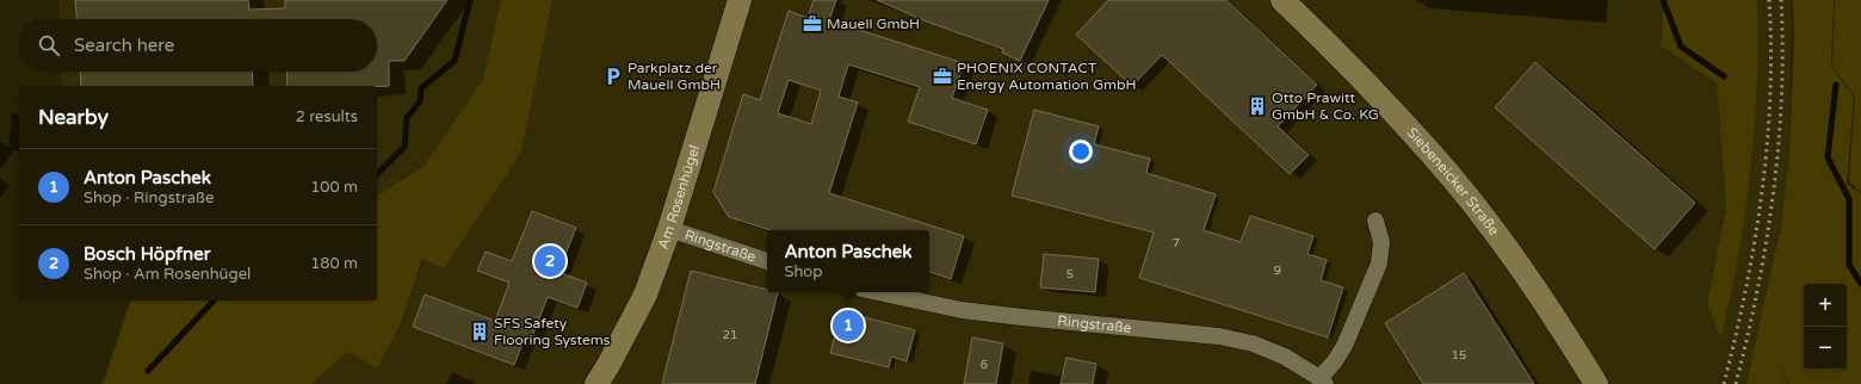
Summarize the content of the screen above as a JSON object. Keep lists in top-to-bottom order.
{
  "streets": {
    "main road": ["Siebeneicker Straße", "Am Rosenhügel"],
    "street": ["Ringstraße"]
  },
  "crossings": [
    ["Am Rosenhügel", "Ringstraße"]
  ],
  "places": {
    "office": ["Mauell GmbH", "PHOENIX CONTACT Energy Automation GmbH"],
    "parking": ["Parkplatz der Mauell GmbH"],
    "building": ["Otto Prawitt GmbH & Co. KG", "SFS Safety Flooring Systems"]
  },
  "house_numbers": [
    "7",
    "9",
    "5",
    "21",
    "15",
    "6"
  ],
  "page": {
    "search": "Search here",
    "heading": ["Nearby", "2 results"],
    "list": [
      {
        "mark": "1",
        "name": "Anton Paschek",
        "note": "Shop · Ringstraße",
        "value": "100 m"
      },
      {
        "mark": "2",
        "name": "Bosch Höpfner",
        "note": "Shop · Am Rosenhügel",
        "value": "180 m"
      }
    ],
    "popup": ["Anton Paschek", "Shop"],
    "pins": ["2", "1"],
    "map_buttons": ["+", "−"]
  }
}
